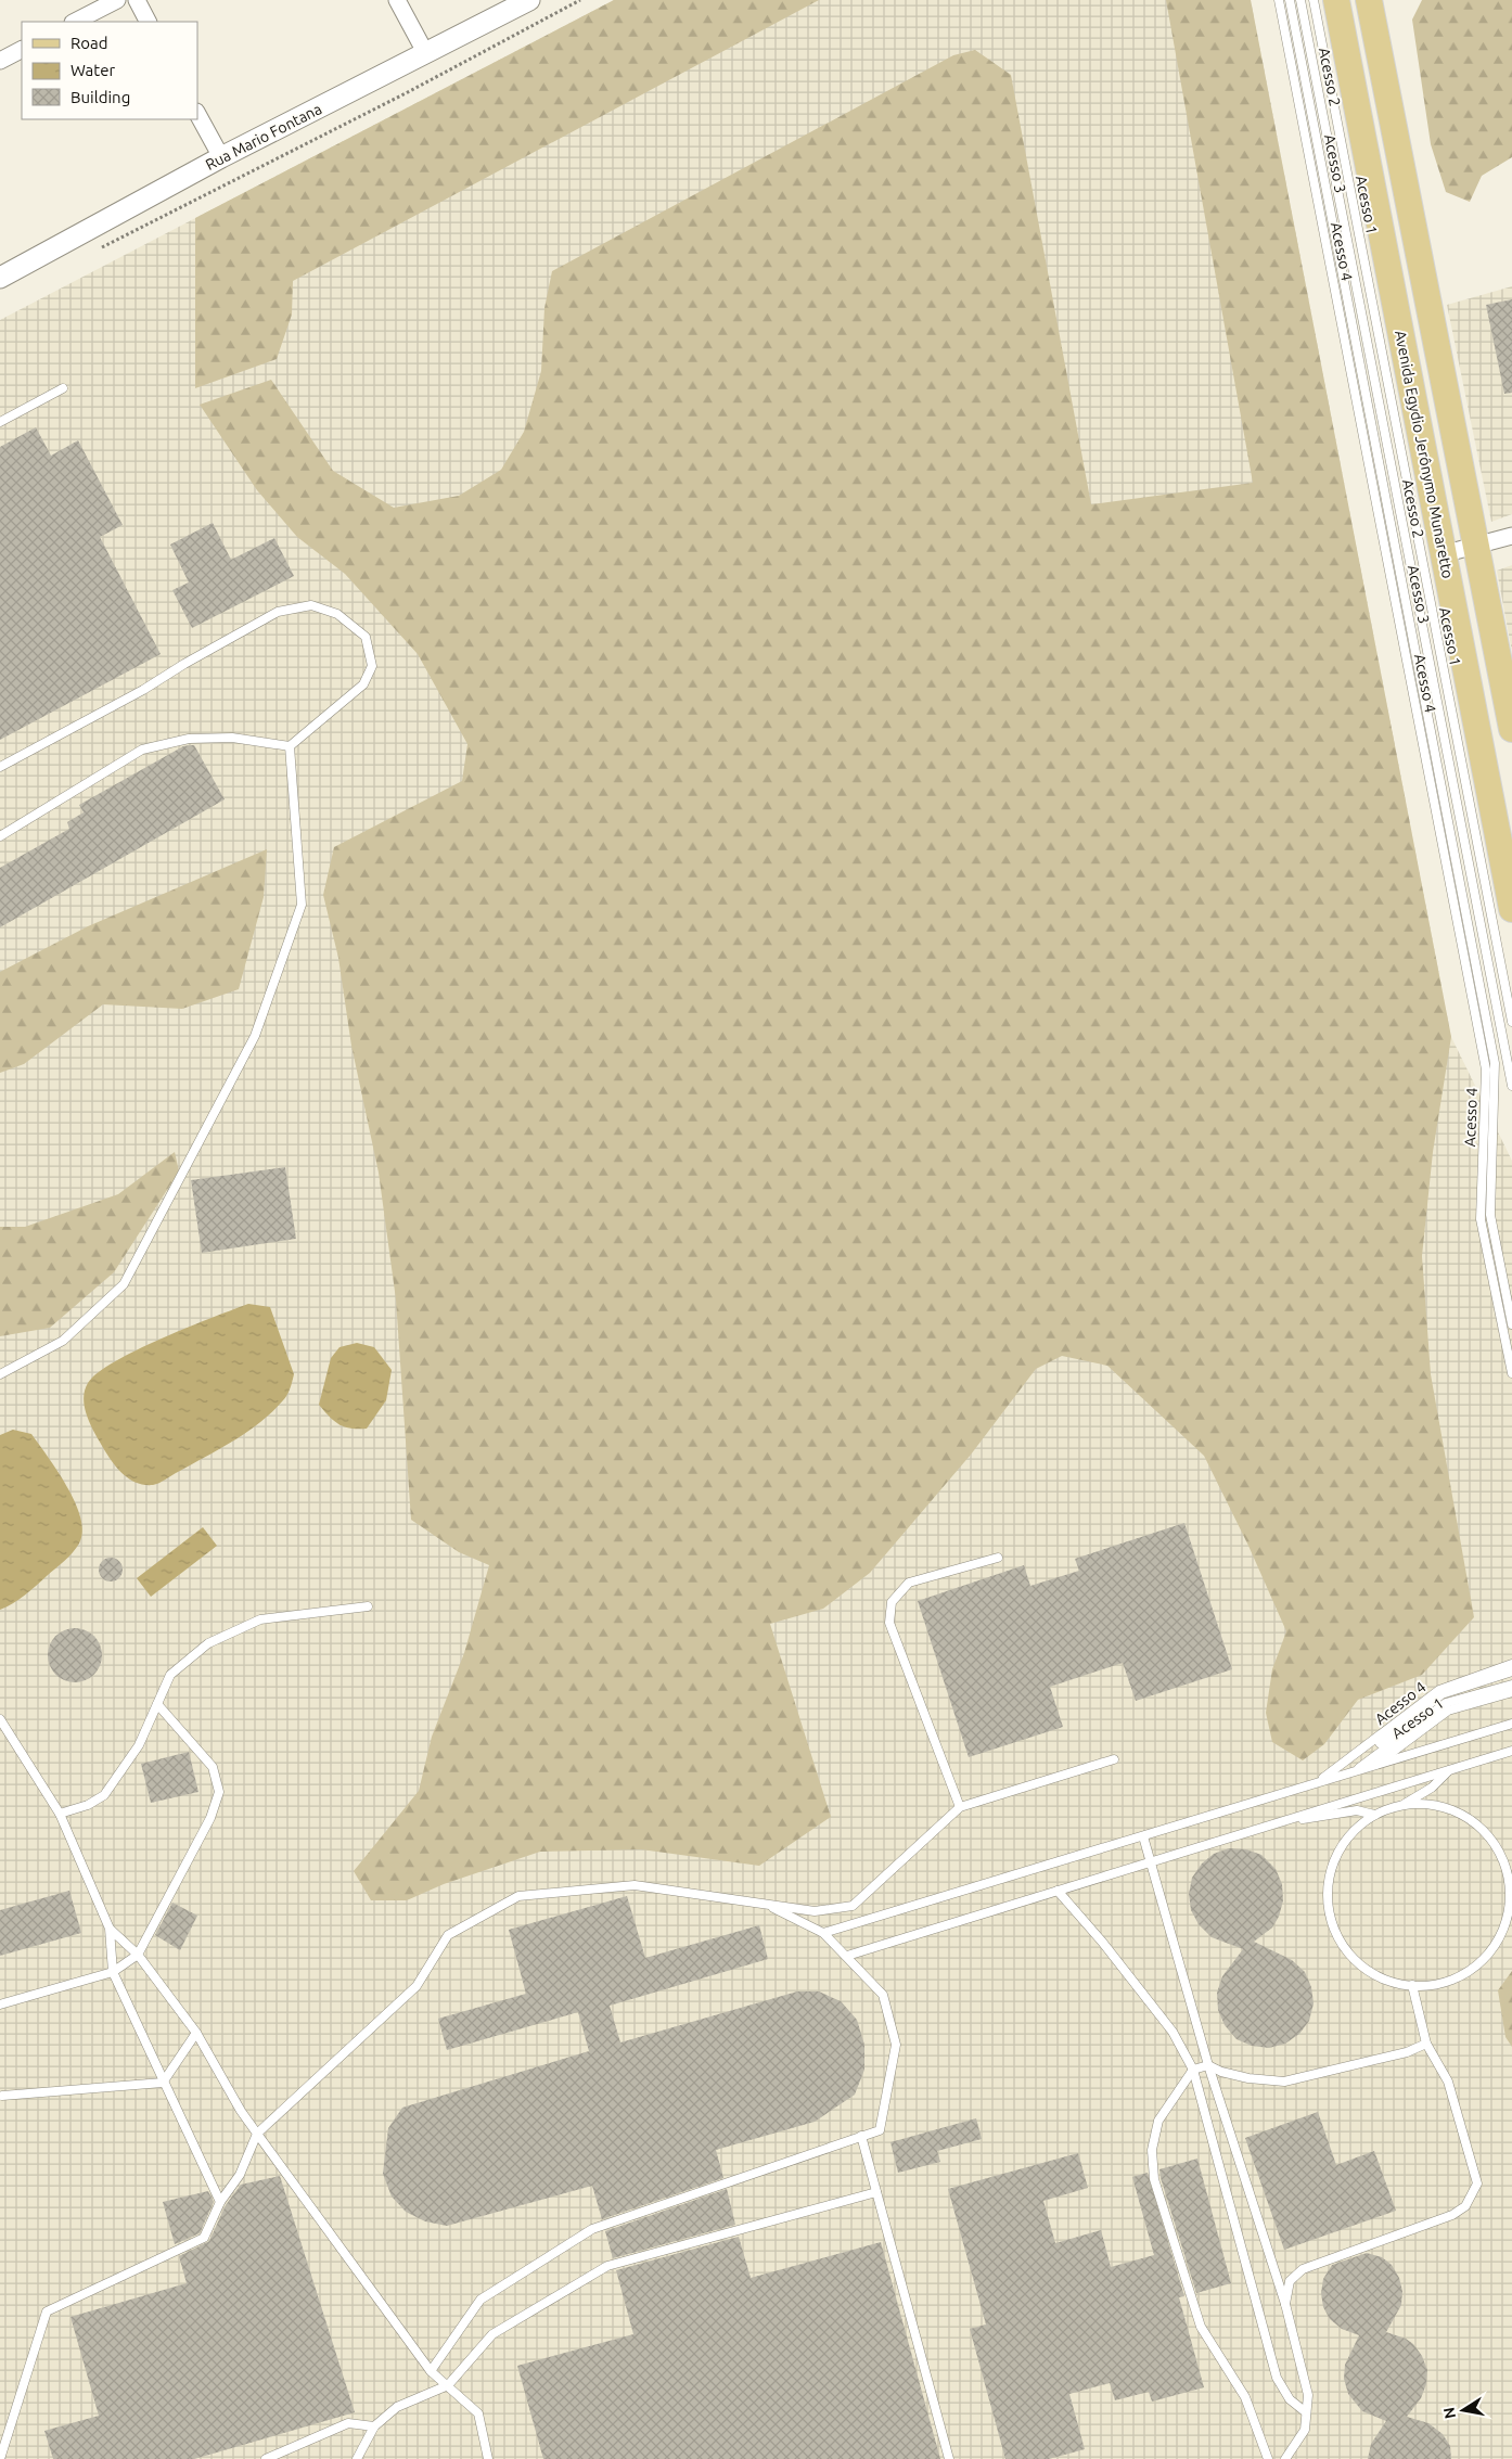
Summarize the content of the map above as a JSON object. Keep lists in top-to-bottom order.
{
  "streets": {
    "main road": ["Avenida Egydio Jerônymo Munaretto"],
    "street": ["Rua Mario Fontana"],
    "lane": [
      "Acesso 2",
      "Acesso 3",
      "Acesso 1",
      "Acesso 4"
    ]
  },
  "legend": ["Road", "Water", "Building"],
  "north": "left"
}
